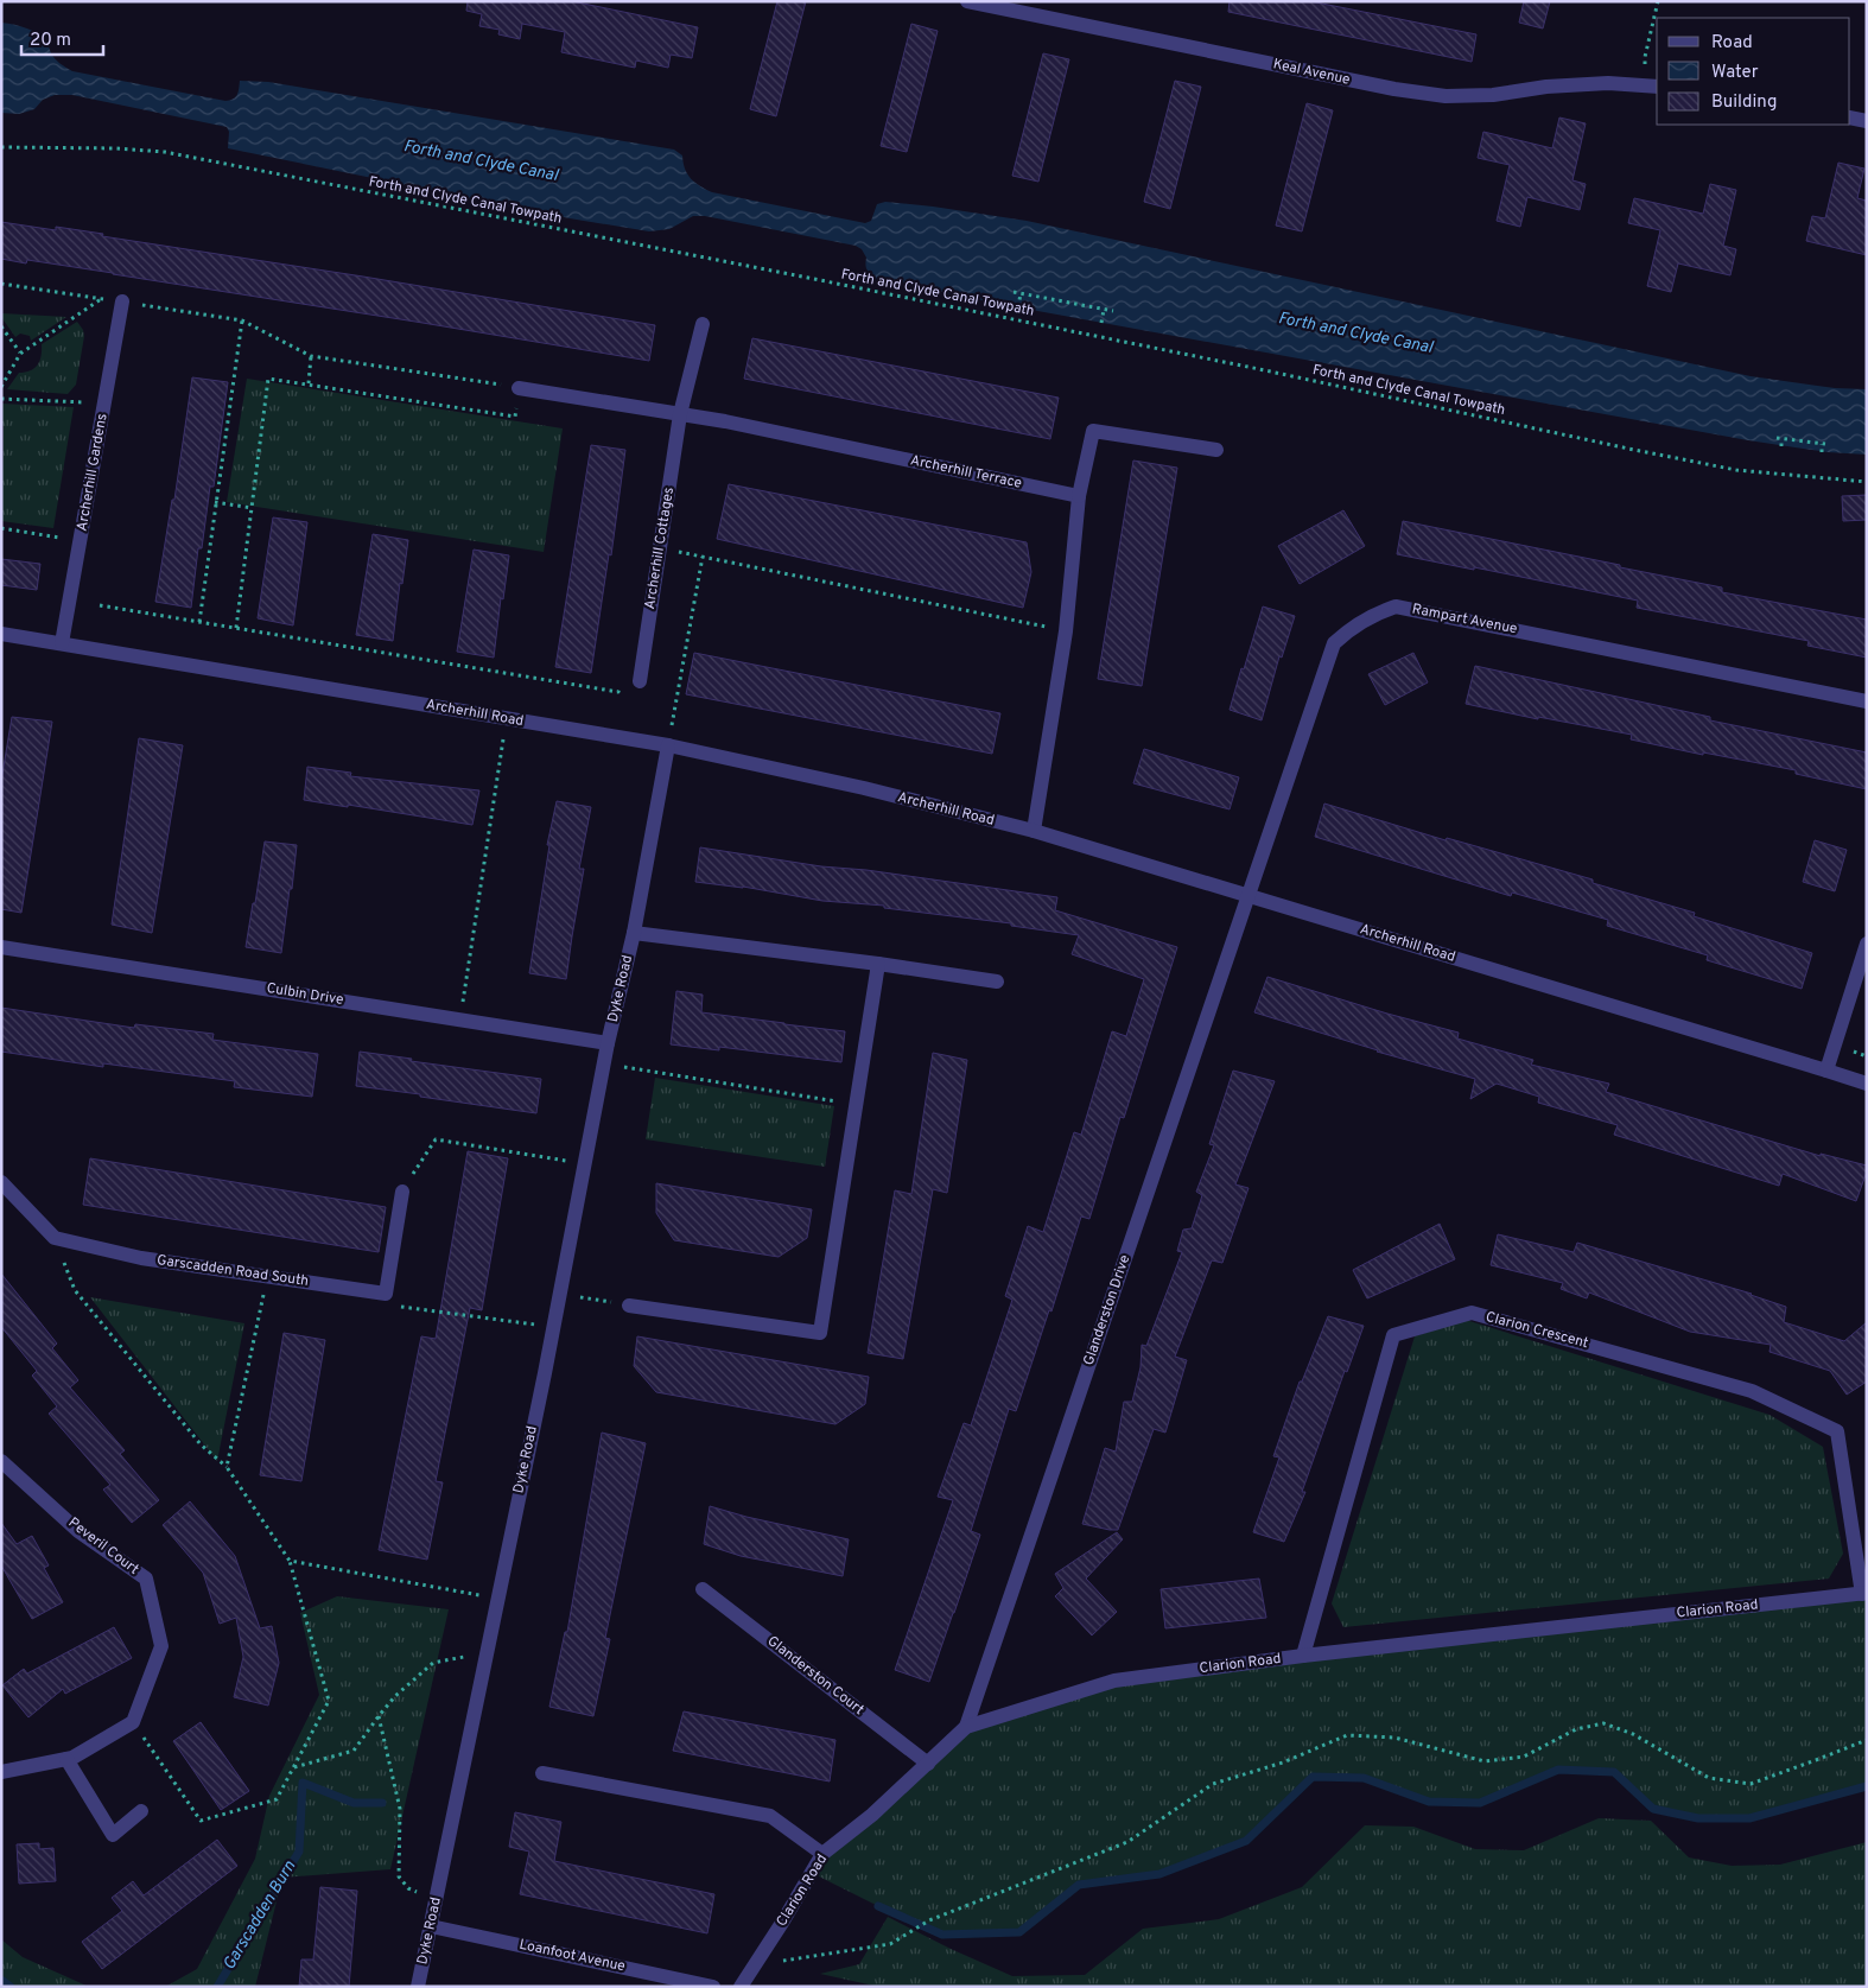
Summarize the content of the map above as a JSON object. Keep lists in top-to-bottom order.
{
  "streets": {
    "street": [
      "Keal Avenue",
      "Archerhill Gardens",
      "Archerhill Terrace",
      "Archerhill Cottages",
      "Rampart Avenue",
      "Archerhill Road",
      "Dyke Road",
      "Culbin Drive",
      "Garscadden Road South",
      "Glanderston Drive",
      "Clarion Crescent",
      "Peveril Court",
      "Clarion Road",
      "Glanderston Court",
      "Loanfoot Avenue"
    ],
    "path": ["Forth and Clyde Canal Towpath"]
  },
  "crossings": [
    ["Archerhill Gardens", "Archerhill Road"],
    ["Archerhill Terrace", "Archerhill Cottages"],
    ["Rampart Avenue", "Archerhill Road"],
    ["Rampart Avenue", "Glanderston Drive"],
    ["Archerhill Road", "Dyke Road"],
    ["Archerhill Road", "Glanderston Drive"],
    ["Dyke Road", "Culbin Drive"],
    ["Dyke Road", "Loanfoot Avenue"],
    ["Glanderston Drive", "Clarion Road"],
    ["Clarion Crescent", "Clarion Road"],
    ["Clarion Road", "Glanderston Court"]
  ],
  "water": ["Forth and Clyde Canal", "Garscadden Burn"],
  "legend": ["Road", "Water", "Building"],
  "scale_bar": "20 m"
}
